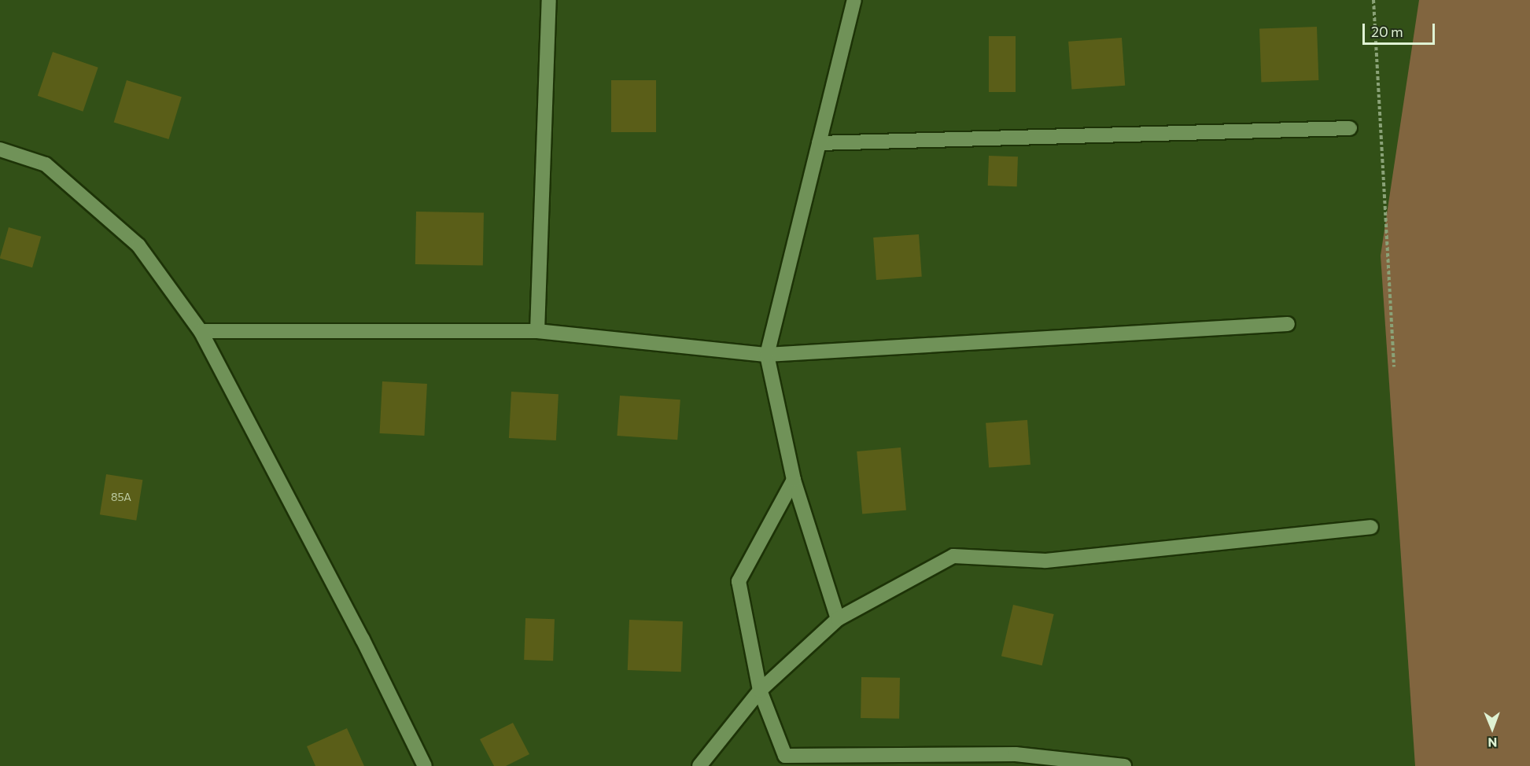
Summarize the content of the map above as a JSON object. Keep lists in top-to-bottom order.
{
  "house_numbers": ["85А"],
  "scale_bar": "20 m",
  "north": "bottom"
}
